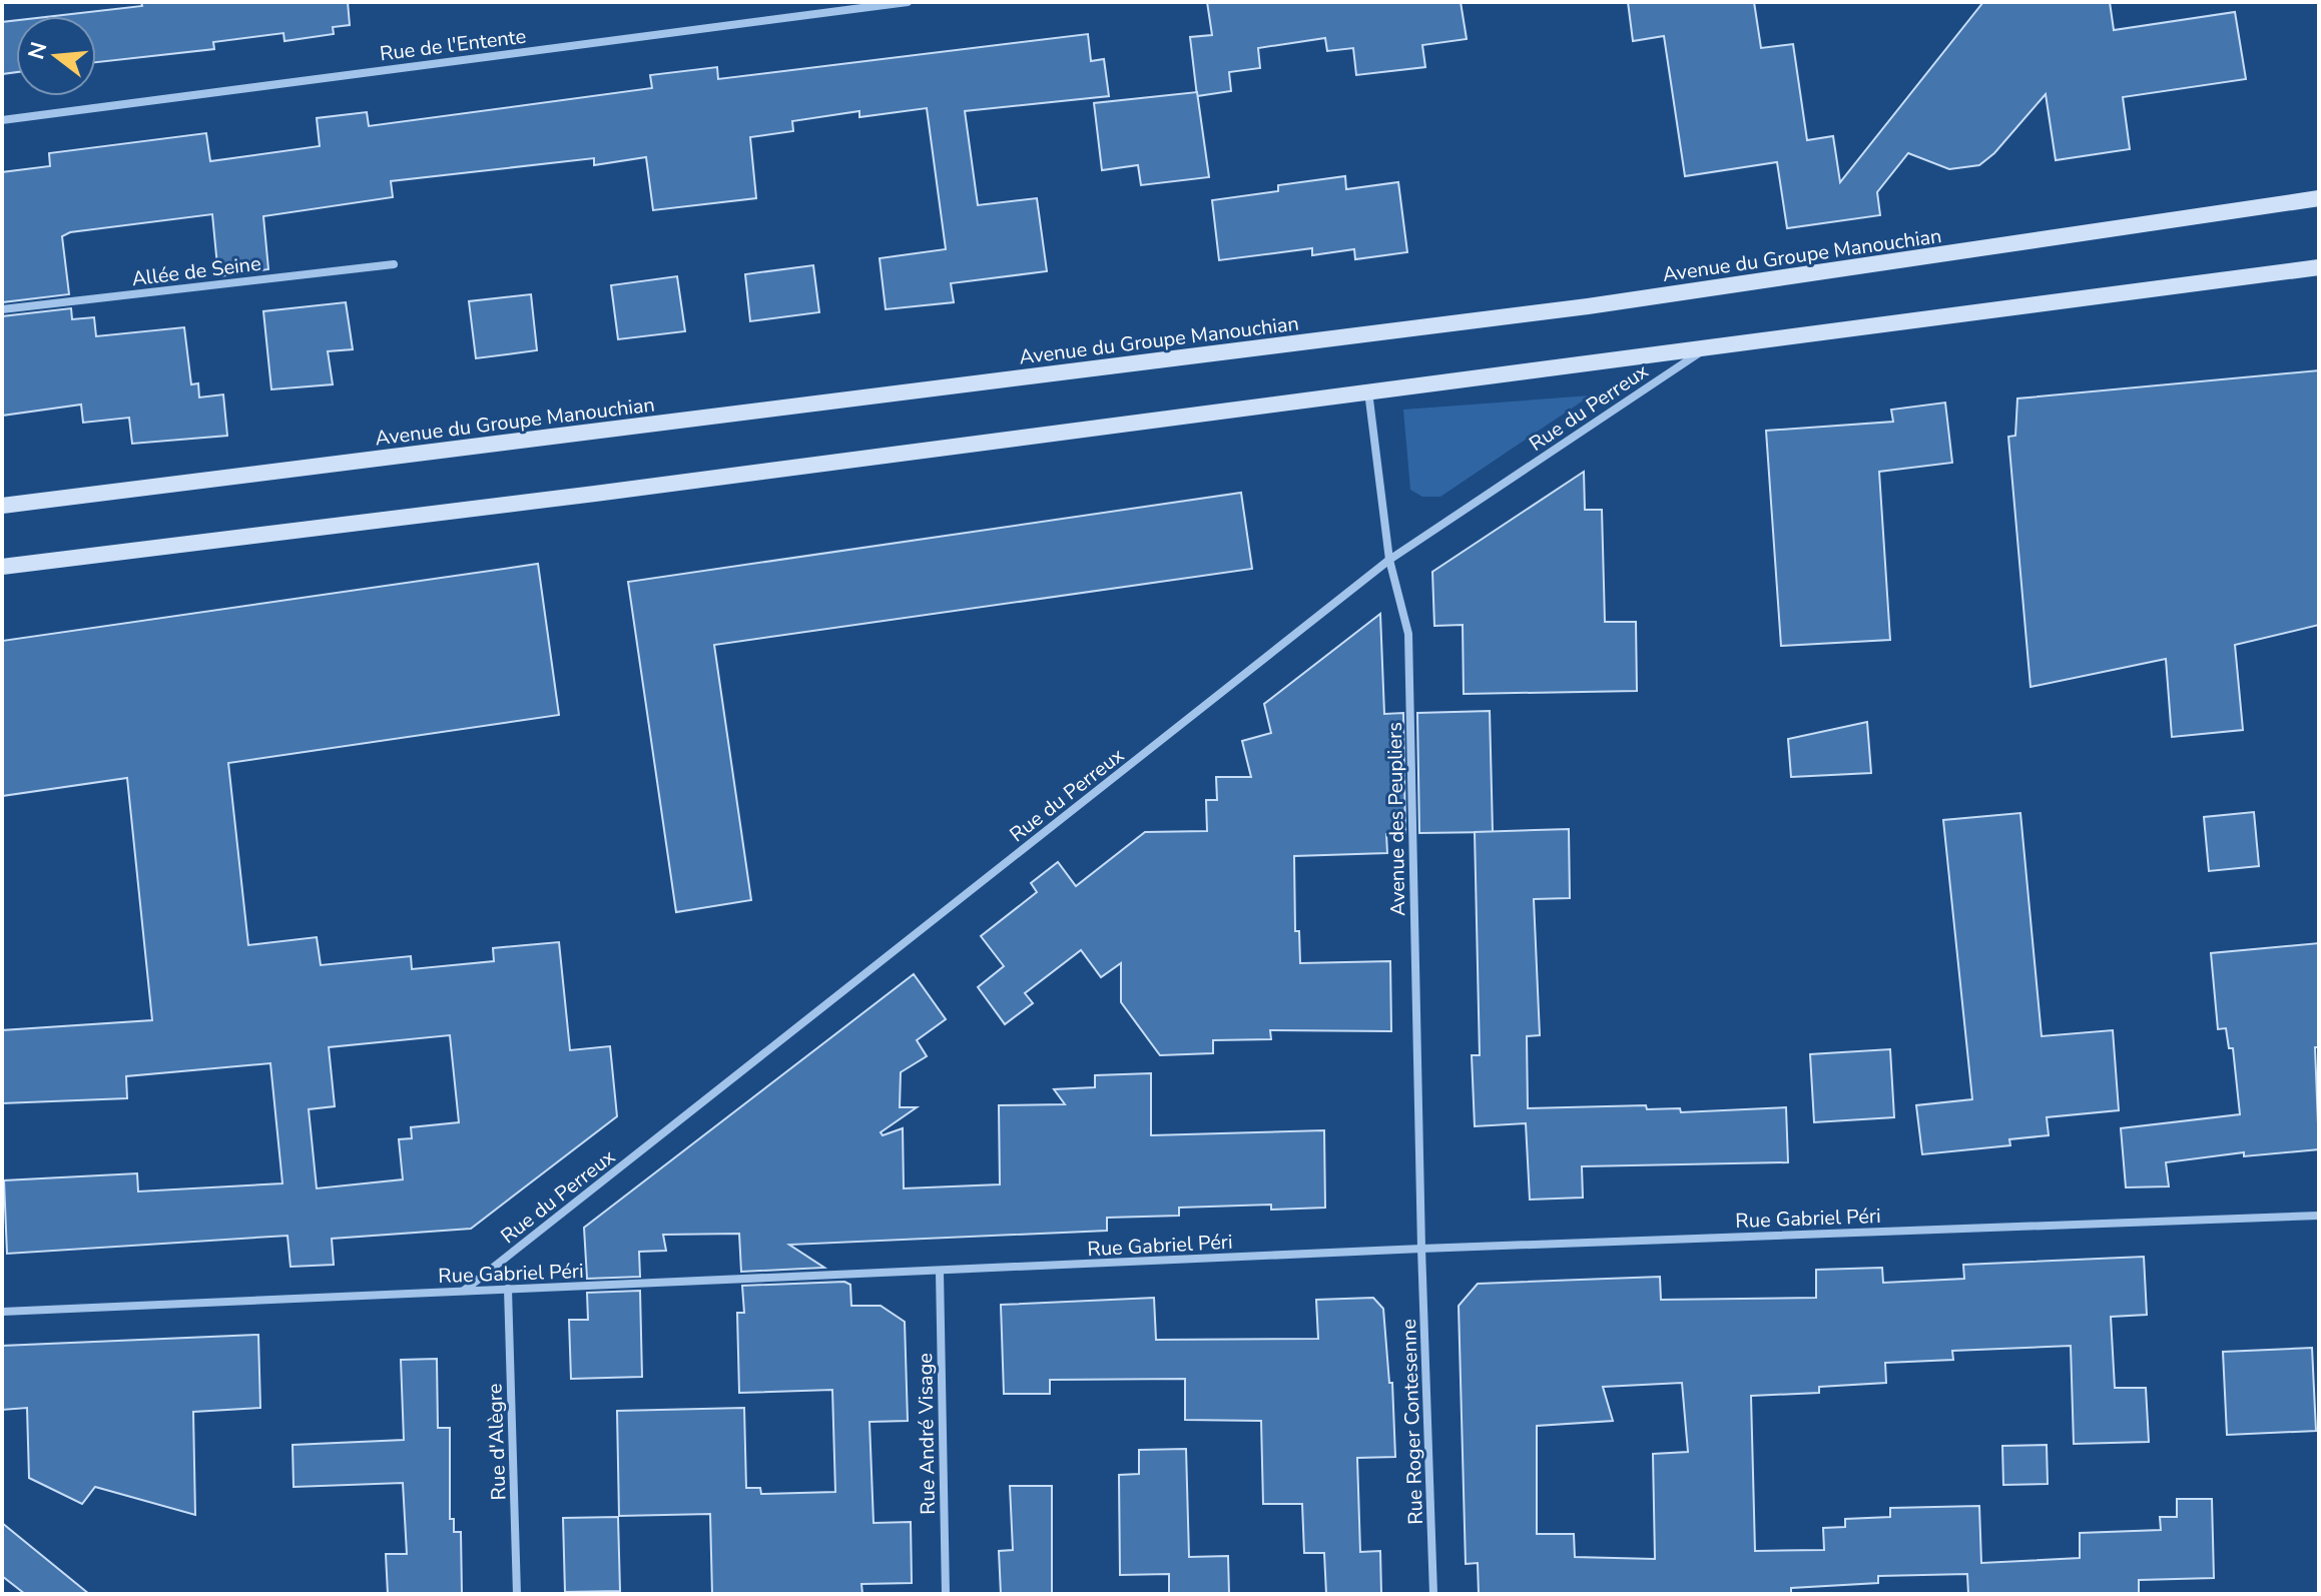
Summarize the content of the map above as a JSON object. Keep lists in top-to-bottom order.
{
  "streets": {
    "street": [
      "Rue de l'Entente",
      "Avenue du Groupe Manouchian",
      "Allée de Seine",
      "Rue du Perreux",
      "Avenue des Peupliers",
      "Rue Gabriel Péri",
      "Rue Roger Contesenne",
      "Rue André Visage",
      "Rue d'Alègre"
    ]
  },
  "crossings": [
    ["Rue du Perreux", "Avenue des Peupliers"],
    ["Rue du Perreux", "Rue Gabriel Péri"],
    ["Avenue des Peupliers", "Rue Gabriel Péri"],
    ["Avenue des Peupliers", "Rue Roger Contesenne"],
    ["Rue Gabriel Péri", "Rue Roger Contesenne"],
    ["Rue Gabriel Péri", "Rue André Visage"],
    ["Rue Gabriel Péri", "Rue d'Alègre"]
  ],
  "north": "left"
}
